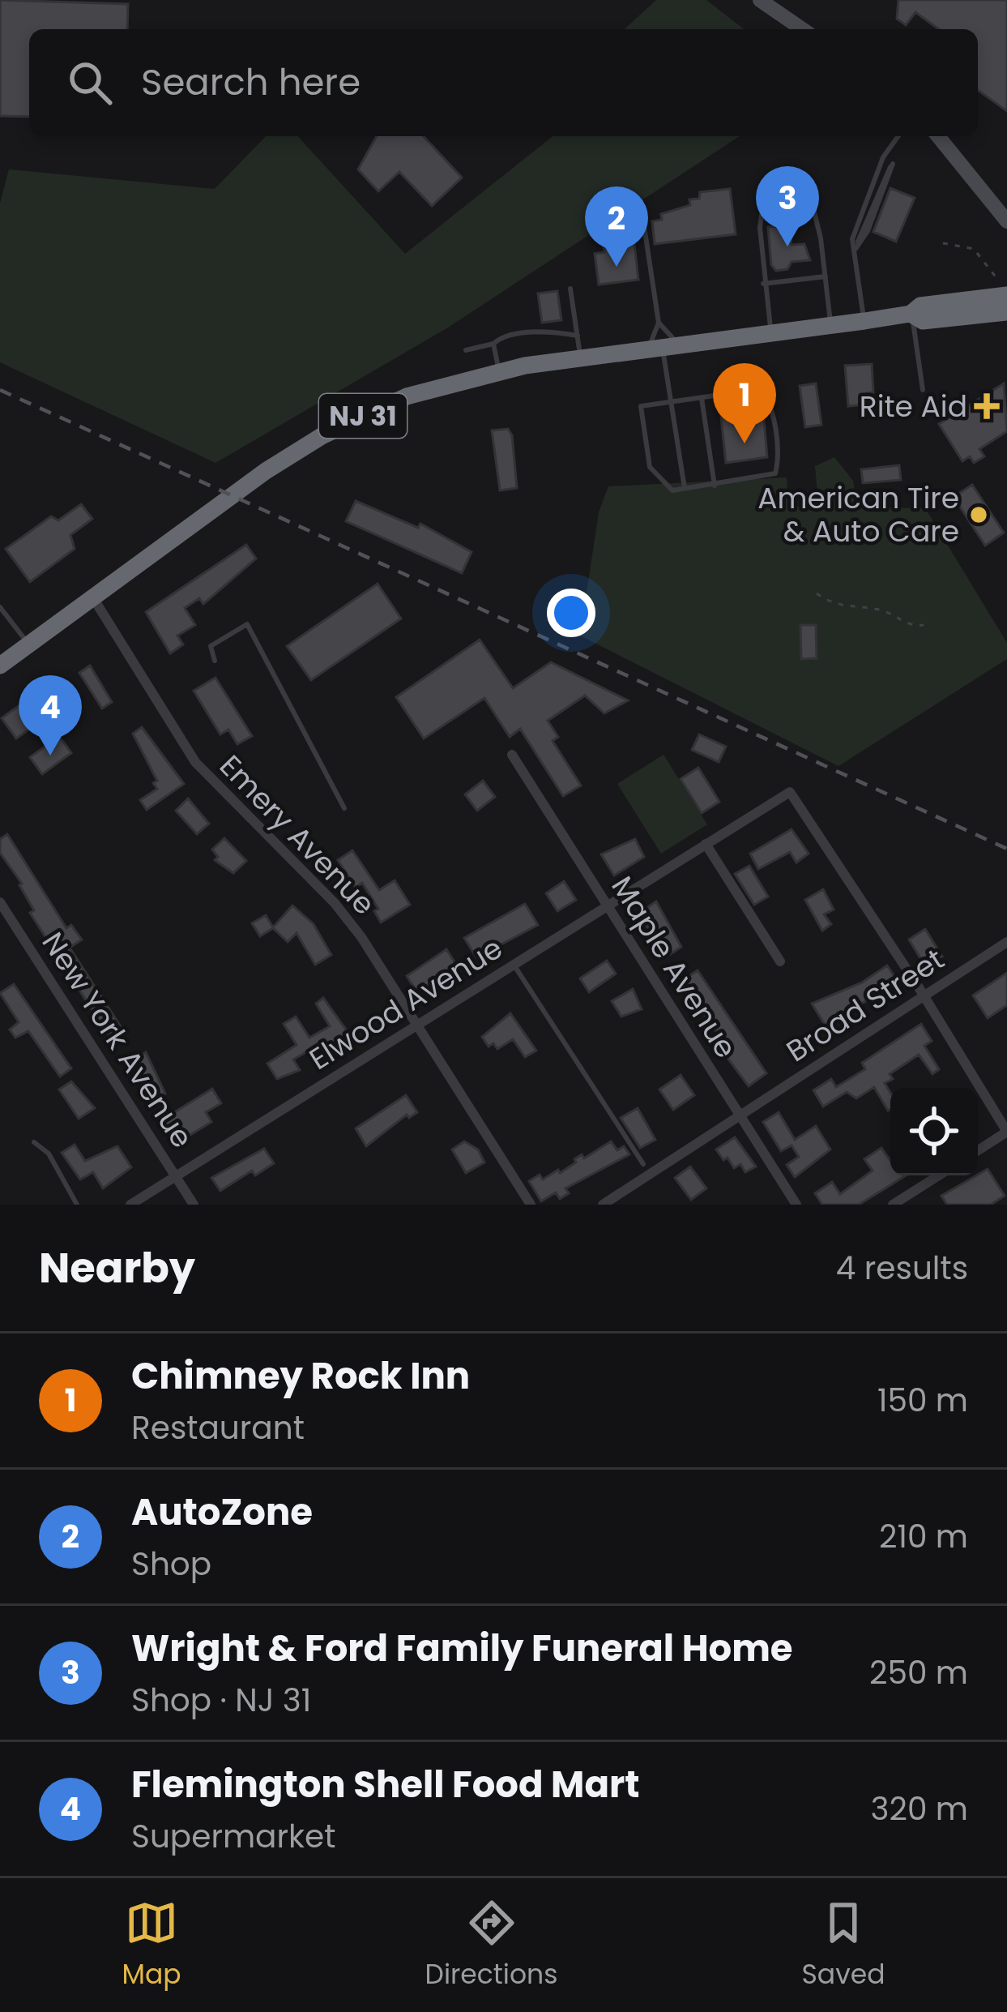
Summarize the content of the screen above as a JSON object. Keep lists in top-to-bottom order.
{
  "streets": {
    "highway": ["NJ 31"],
    "street": [
      "Emery Avenue",
      "Maple Avenue",
      "Elwood Avenue",
      "Broad Street",
      "New York Avenue"
    ]
  },
  "crossings": [
    ["NJ 31", "Emery Avenue"],
    ["Emery Avenue", "Elwood Avenue"],
    ["Maple Avenue", "Elwood Avenue"],
    ["Maple Avenue", "Broad Street"],
    ["Elwood Avenue", "Broad Street"],
    ["Elwood Avenue", "New York Avenue"]
  ],
  "places": {
    "health": ["Rite Aid"],
    "other": ["American Tire & Auto Care"]
  },
  "page": {
    "search": "Search here",
    "pins": [
      "3",
      "2",
      "1",
      "4"
    ],
    "heading": ["Nearby", "4 results"],
    "list": [
      {
        "mark": "1",
        "name": "Chimney Rock Inn",
        "note": "Restaurant",
        "value": "150 m"
      },
      {
        "mark": "2",
        "name": "AutoZone",
        "note": "Shop",
        "value": "210 m"
      },
      {
        "mark": "3",
        "name": "Wright & Ford Family Funeral Home",
        "note": "Shop · NJ 31",
        "value": "250 m"
      },
      {
        "mark": "4",
        "name": "Flemington Shell Food Mart",
        "note": "Supermarket",
        "value": "320 m"
      }
    ],
    "nav": ["Map", "Directions", "Saved"]
  }
}
